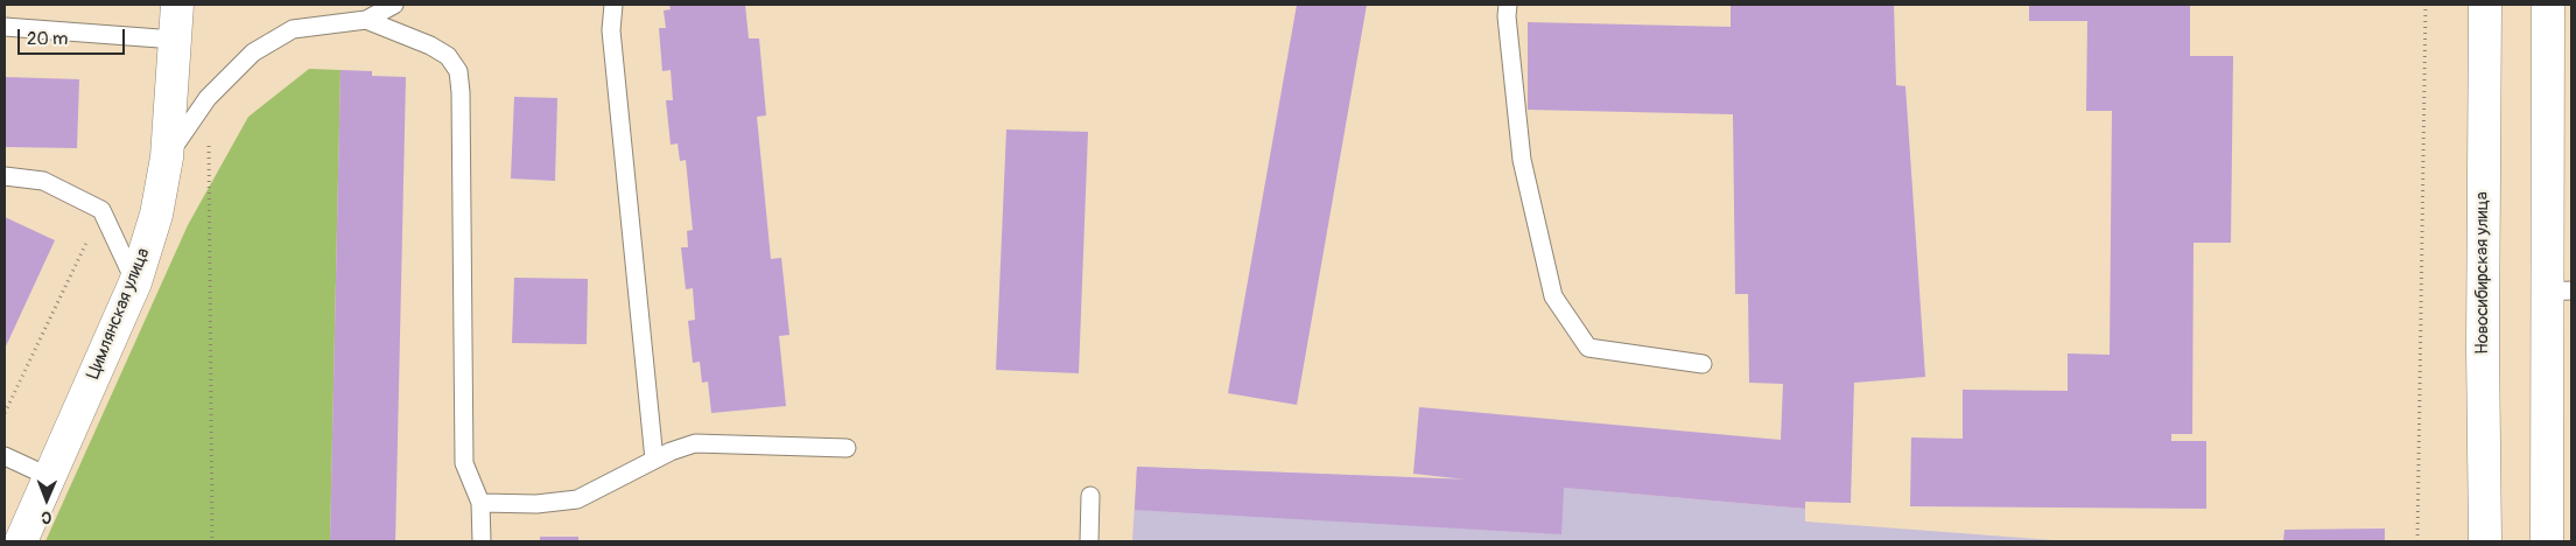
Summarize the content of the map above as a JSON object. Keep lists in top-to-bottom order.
{
  "streets": {
    "main road": ["Новосибирская улица", "Цимлянская улица"]
  },
  "scale_bar": "20 m",
  "north": "bottom"
}
